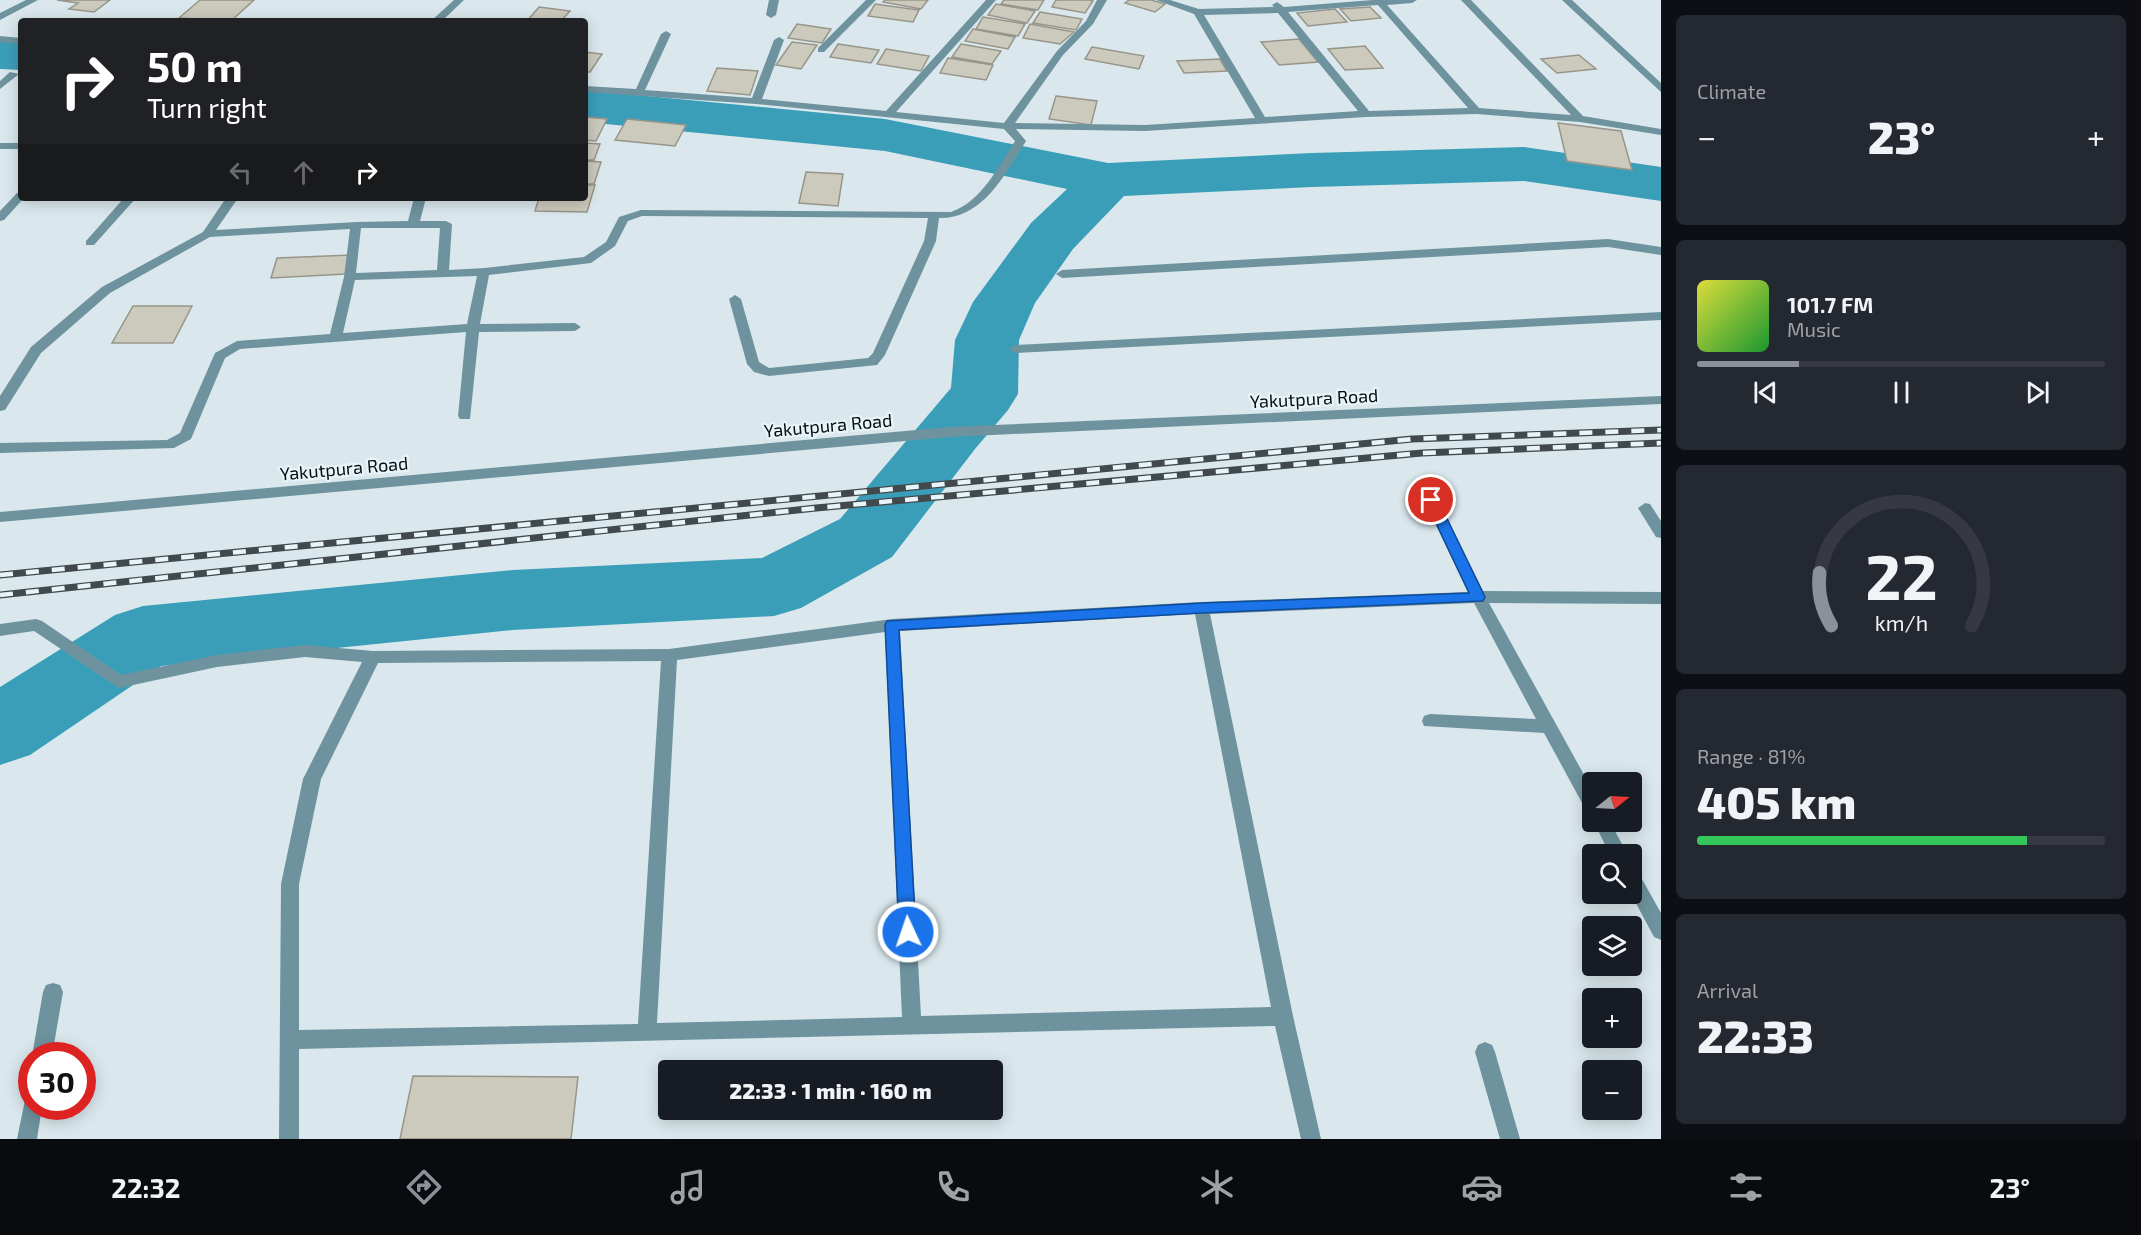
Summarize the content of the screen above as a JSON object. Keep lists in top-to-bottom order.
{
  "streets": {
    "street": ["Yakutpura Road"]
  },
  "north": "right",
  "page": {
    "tile": [
      "Climate",
      ["Range · 81%", "405 km"],
      ["Arrival", "22:33"]
    ],
    "turn": ["50 m", "Turn right"],
    "heat": ["−", "23°", "+"],
    "song": ["101.7 FM", "Music"],
    "map_buttons": ["+", "−"],
    "limit": "30",
    "trip": "22:33 · 1 min · 160 m",
    "tabs": ["22:32", "23°"],
    "gauge": ["22", "km/h"]
  }
}
